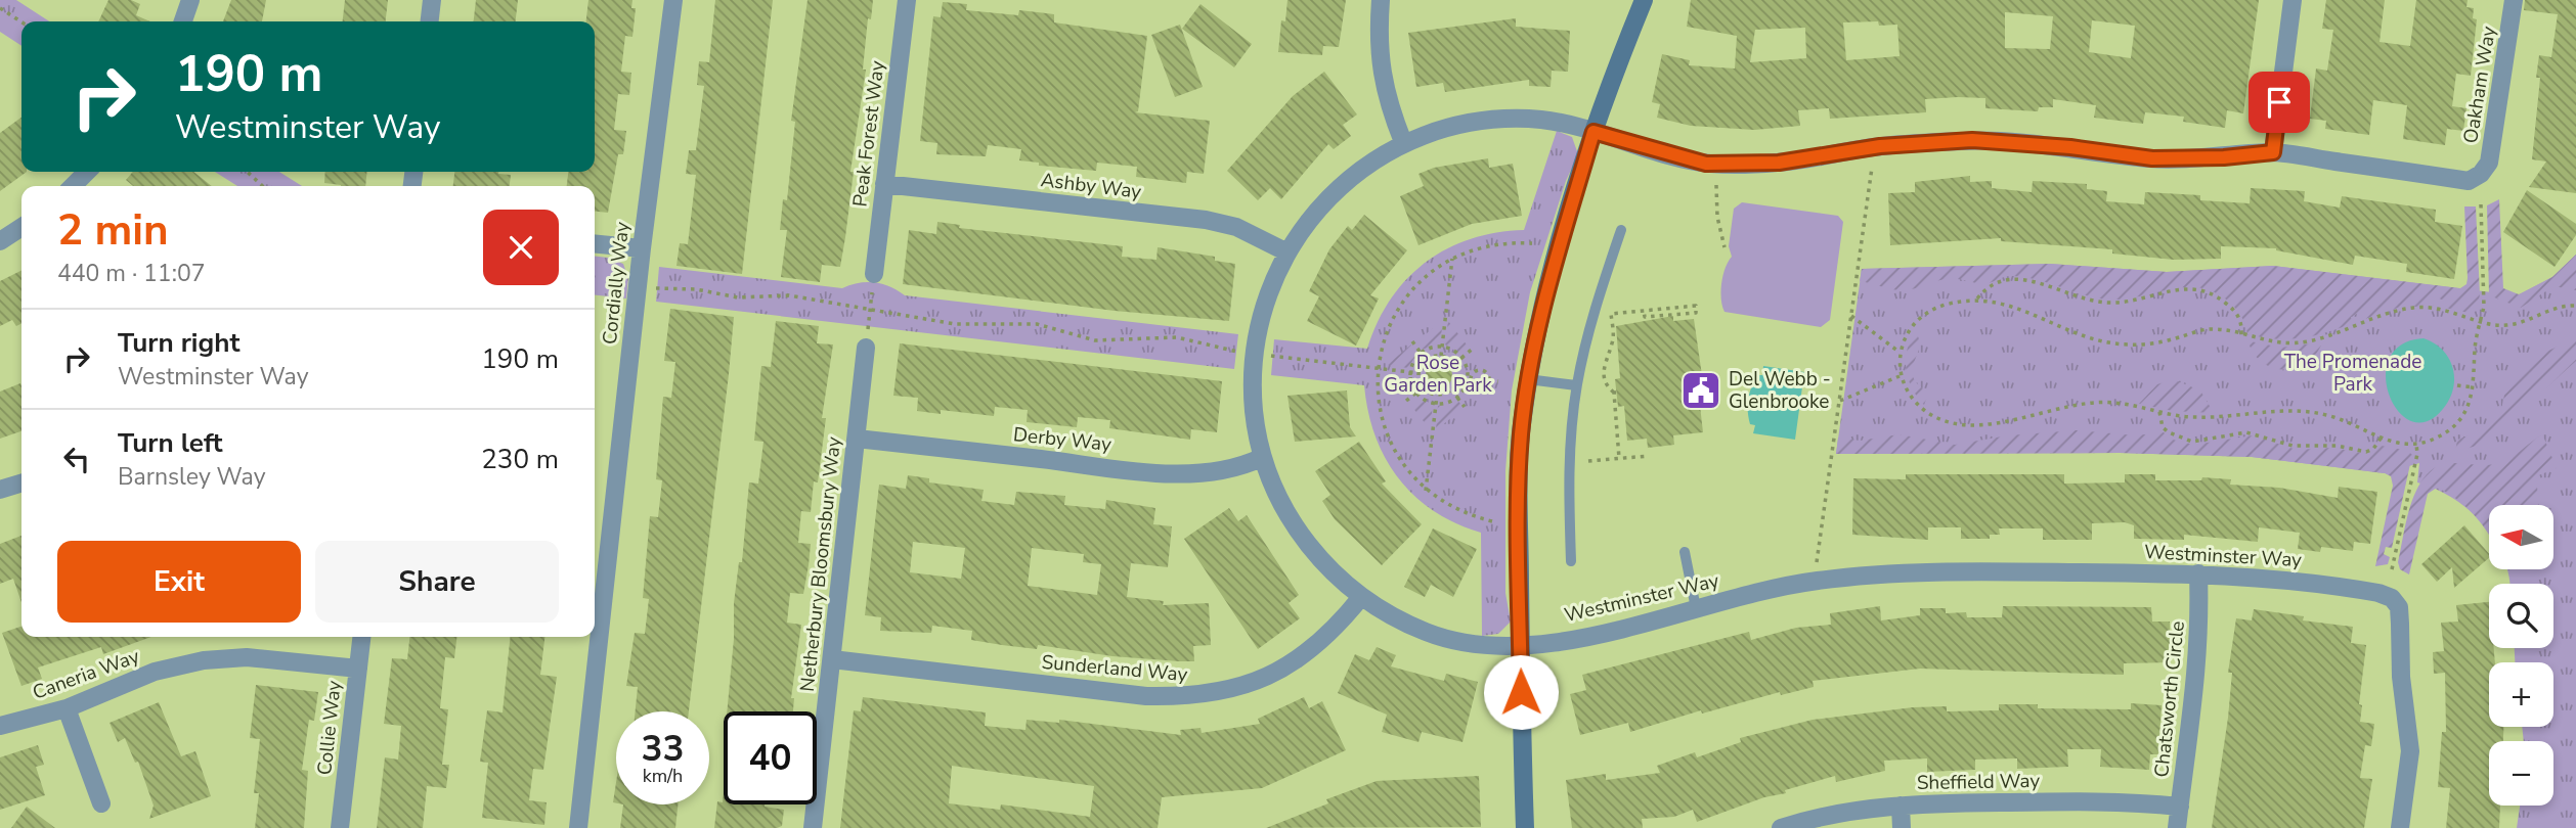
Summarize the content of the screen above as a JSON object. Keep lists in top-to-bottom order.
{
  "streets": {
    "street": [
      "Oakham Way",
      "Peak Forest Way",
      "Ashby Way",
      "Cordially Way",
      "Derby Way",
      "Westminster Way",
      "Netherbury Bloomsbury Way",
      "Sunderland Way",
      "Caneria Way",
      "Chatsworth Circle",
      "Collie Way",
      "Sheffield Way"
    ]
  },
  "crossings": [
    ["Oakham Way", "Westminster Way"],
    ["Peak Forest Way", "Ashby Way"],
    ["Ashby Way", "Westminster Way"],
    ["Derby Way", "Westminster Way"],
    ["Derby Way", "Netherbury Bloomsbury Way"],
    ["Westminster Way", "Sunderland Way"],
    ["Westminster Way", "Chatsworth Circle"],
    ["Netherbury Bloomsbury Way", "Sunderland Way"],
    ["Caneria Way", "Collie Way"],
    ["Chatsworth Circle", "Sheffield Way"]
  ],
  "parks": ["The Promenade Park", "Rose Garden Park"],
  "places": {
    "public building": ["Del Webb - Glenbrooke"]
  },
  "north": "left",
  "page": {
    "turn": ["190 m", "Westminster Way"],
    "heading": ["2 min", "440 m · 11:07"],
    "list": [
      {
        "name": "Turn right",
        "note": "Westminster Way",
        "value": "190 m"
      },
      {
        "name": "Turn left",
        "note": "Barnsley Way",
        "value": "230 m"
      }
    ],
    "map_buttons": ["+", "−"],
    "buttons": ["Exit", "Share"],
    "speed": "33 km/h",
    "limit": "40"
  }
}
